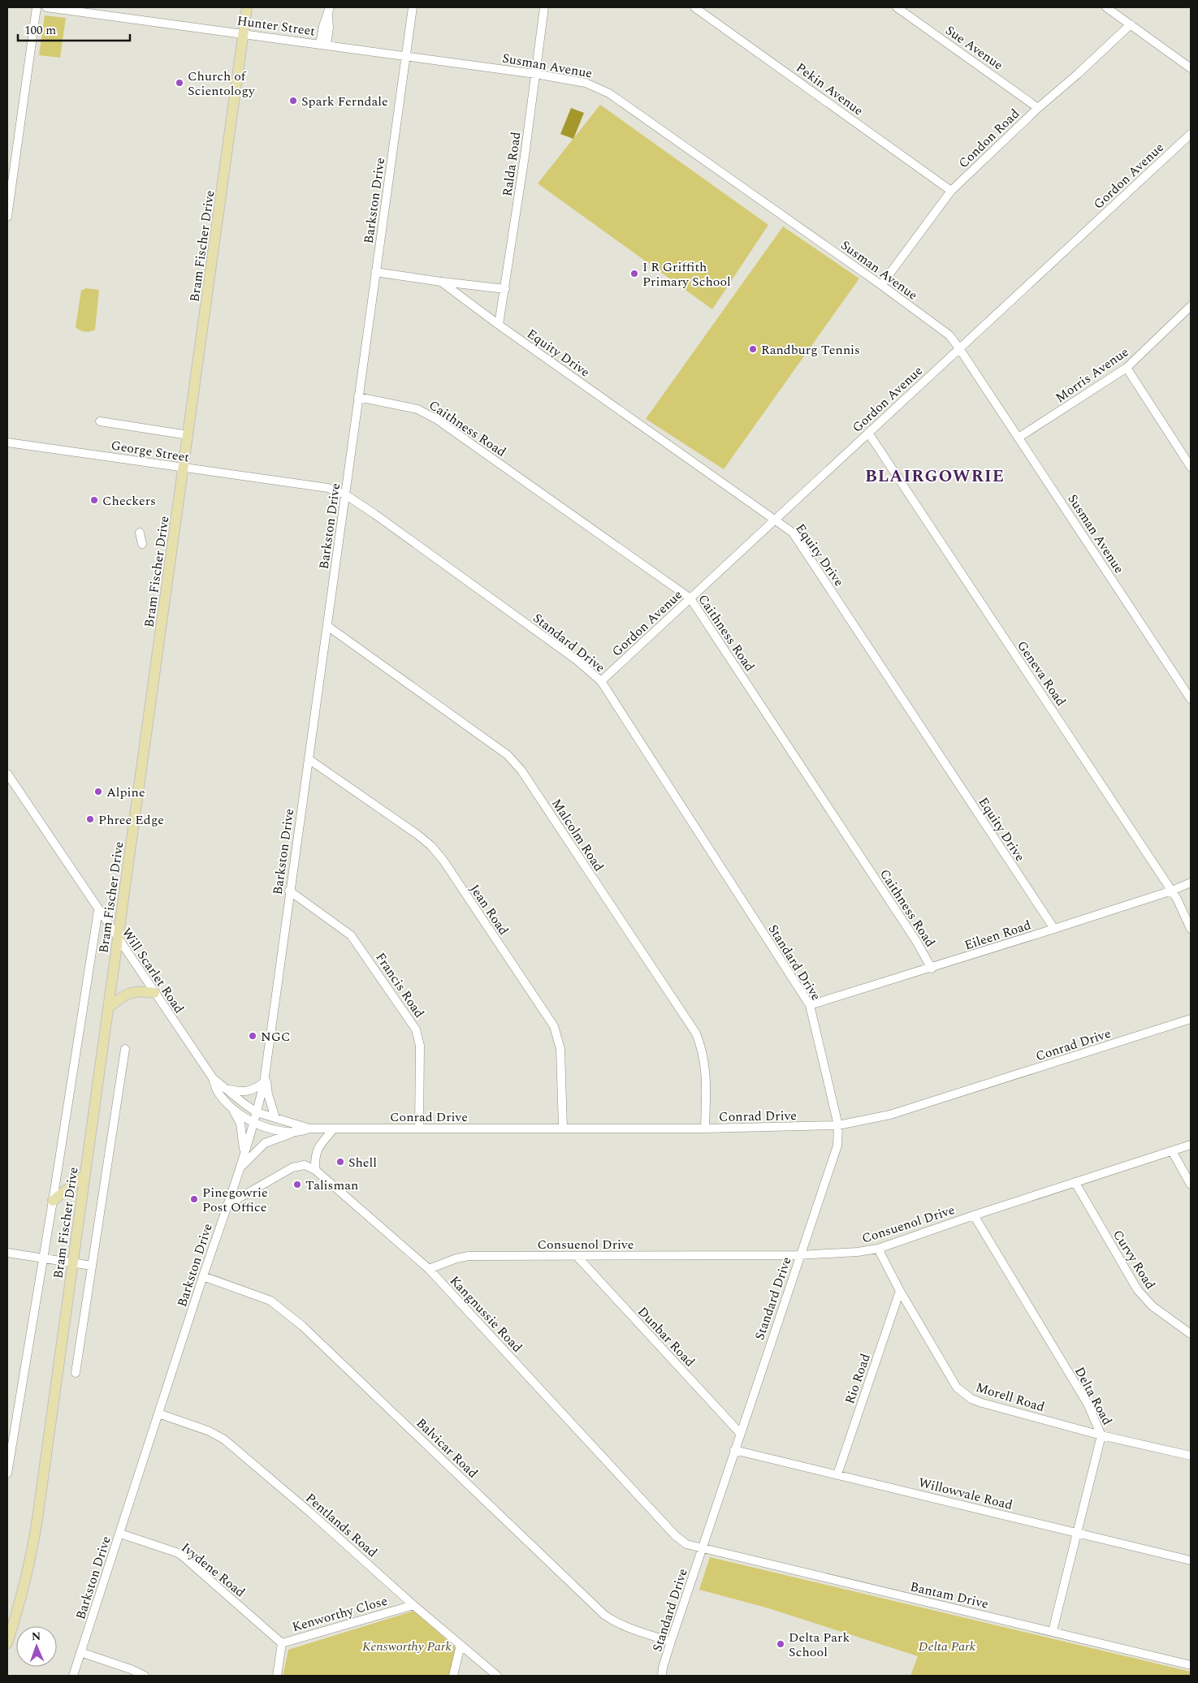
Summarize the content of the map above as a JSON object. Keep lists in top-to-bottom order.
{
  "streets": {
    "main road": ["Bram Fischer Drive"],
    "street": [
      "Hunter Street",
      "Sue Avenue",
      "Susman Avenue",
      "Pekin Avenue",
      "Condon Road",
      "Ralda Road",
      "Gordon Avenue",
      "Barkston Drive",
      "Equity Drive",
      "Morris Avenue",
      "Caithness Road",
      "George Street",
      "Standard Drive",
      "Geneva Road",
      "Malcolm Road",
      "Jean Road",
      "Eileen Road",
      "Will Scarlet Road",
      "Francis Road",
      "Conrad Drive",
      "Consuenol Drive",
      "Curvy Road",
      "Kangnussie Road",
      "Dunbar Road",
      "Rio Road",
      "Delta Road",
      "Morell Road",
      "Balvicar Road",
      "Willowvale Road",
      "Pentlands Road",
      "Ivydene Road",
      "Bantam Drive",
      "Kenworthy Close"
    ]
  },
  "crossings": [
    ["Hunter Street", "Susman Avenue"],
    ["Hunter Street", "Barkston Drive"],
    ["Hunter Street", "Bram Fischer Drive"],
    ["Sue Avenue", "Condon Road"],
    ["Susman Avenue", "Condon Road"],
    ["Susman Avenue", "Ralda Road"],
    ["Susman Avenue", "Gordon Avenue"],
    ["Susman Avenue", "Barkston Drive"],
    ["Susman Avenue", "Morris Avenue"],
    ["Pekin Avenue", "Condon Road"],
    ["Ralda Road", "Equity Drive"],
    ["Gordon Avenue", "Equity Drive"],
    ["Gordon Avenue", "Caithness Road"],
    ["Gordon Avenue", "Standard Drive"],
    ["Gordon Avenue", "Geneva Road"],
    ["Barkston Drive", "Equity Drive"],
    ["Barkston Drive", "Caithness Road"],
    ["Barkston Drive", "Standard Drive"],
    ["Barkston Drive", "Malcolm Road"],
    ["Barkston Drive", "Jean Road"],
    ["Barkston Drive", "Will Scarlet Road"],
    ["Barkston Drive", "Francis Road"],
    ["Barkston Drive", "Conrad Drive"],
    ["Barkston Drive", "Balvicar Road"],
    ["Barkston Drive", "Pentlands Road"],
    ["Barkston Drive", "Ivydene Road"],
    ["Bram Fischer Drive", "George Street"],
    ["Bram Fischer Drive", "Will Scarlet Road"],
    ["Equity Drive", "Eileen Road"],
    ["Caithness Road", "Eileen Road"],
    ["George Street", "Standard Drive"],
    ["Standard Drive", "Eileen Road"],
    ["Standard Drive", "Conrad Drive"],
    ["Standard Drive", "Consuenol Drive"],
    ["Standard Drive", "Kangnussie Road"],
    ["Standard Drive", "Dunbar Road"],
    ["Standard Drive", "Balvicar Road"],
    ["Standard Drive", "Willowvale Road"],
    ["Standard Drive", "Bantam Drive"],
    ["Geneva Road", "Eileen Road"],
    ["Malcolm Road", "Conrad Drive"],
    ["Jean Road", "Conrad Drive"],
    ["Will Scarlet Road", "Conrad Drive"],
    ["Francis Road", "Conrad Drive"],
    ["Consuenol Drive", "Curvy Road"],
    ["Consuenol Drive", "Kangnussie Road"],
    ["Consuenol Drive", "Dunbar Road"],
    ["Consuenol Drive", "Delta Road"],
    ["Consuenol Drive", "Morell Road"],
    ["Kangnussie Road", "Bantam Drive"],
    ["Rio Road", "Morell Road"],
    ["Rio Road", "Willowvale Road"],
    ["Delta Road", "Morell Road"],
    ["Delta Road", "Willowvale Road"],
    ["Delta Road", "Bantam Drive"],
    ["Pentlands Road", "Kenworthy Close"],
    ["Ivydene Road", "Kenworthy Close"]
  ],
  "districts": ["BLAIRGOWRIE"],
  "parks": ["Kensworthy Park", "Delta Park"],
  "places": [
    "Church of Scientology",
    "Spark Ferndale",
    "I R Griffith Primary School",
    "Randburg Tennis",
    "Checkers",
    "Alpine",
    "Phree Edge",
    "NGC",
    "Shell",
    "Talisman",
    "Pinegowrie Post Office",
    "Delta Park School"
  ],
  "scale_bar": "100 m",
  "north": "top"
}
